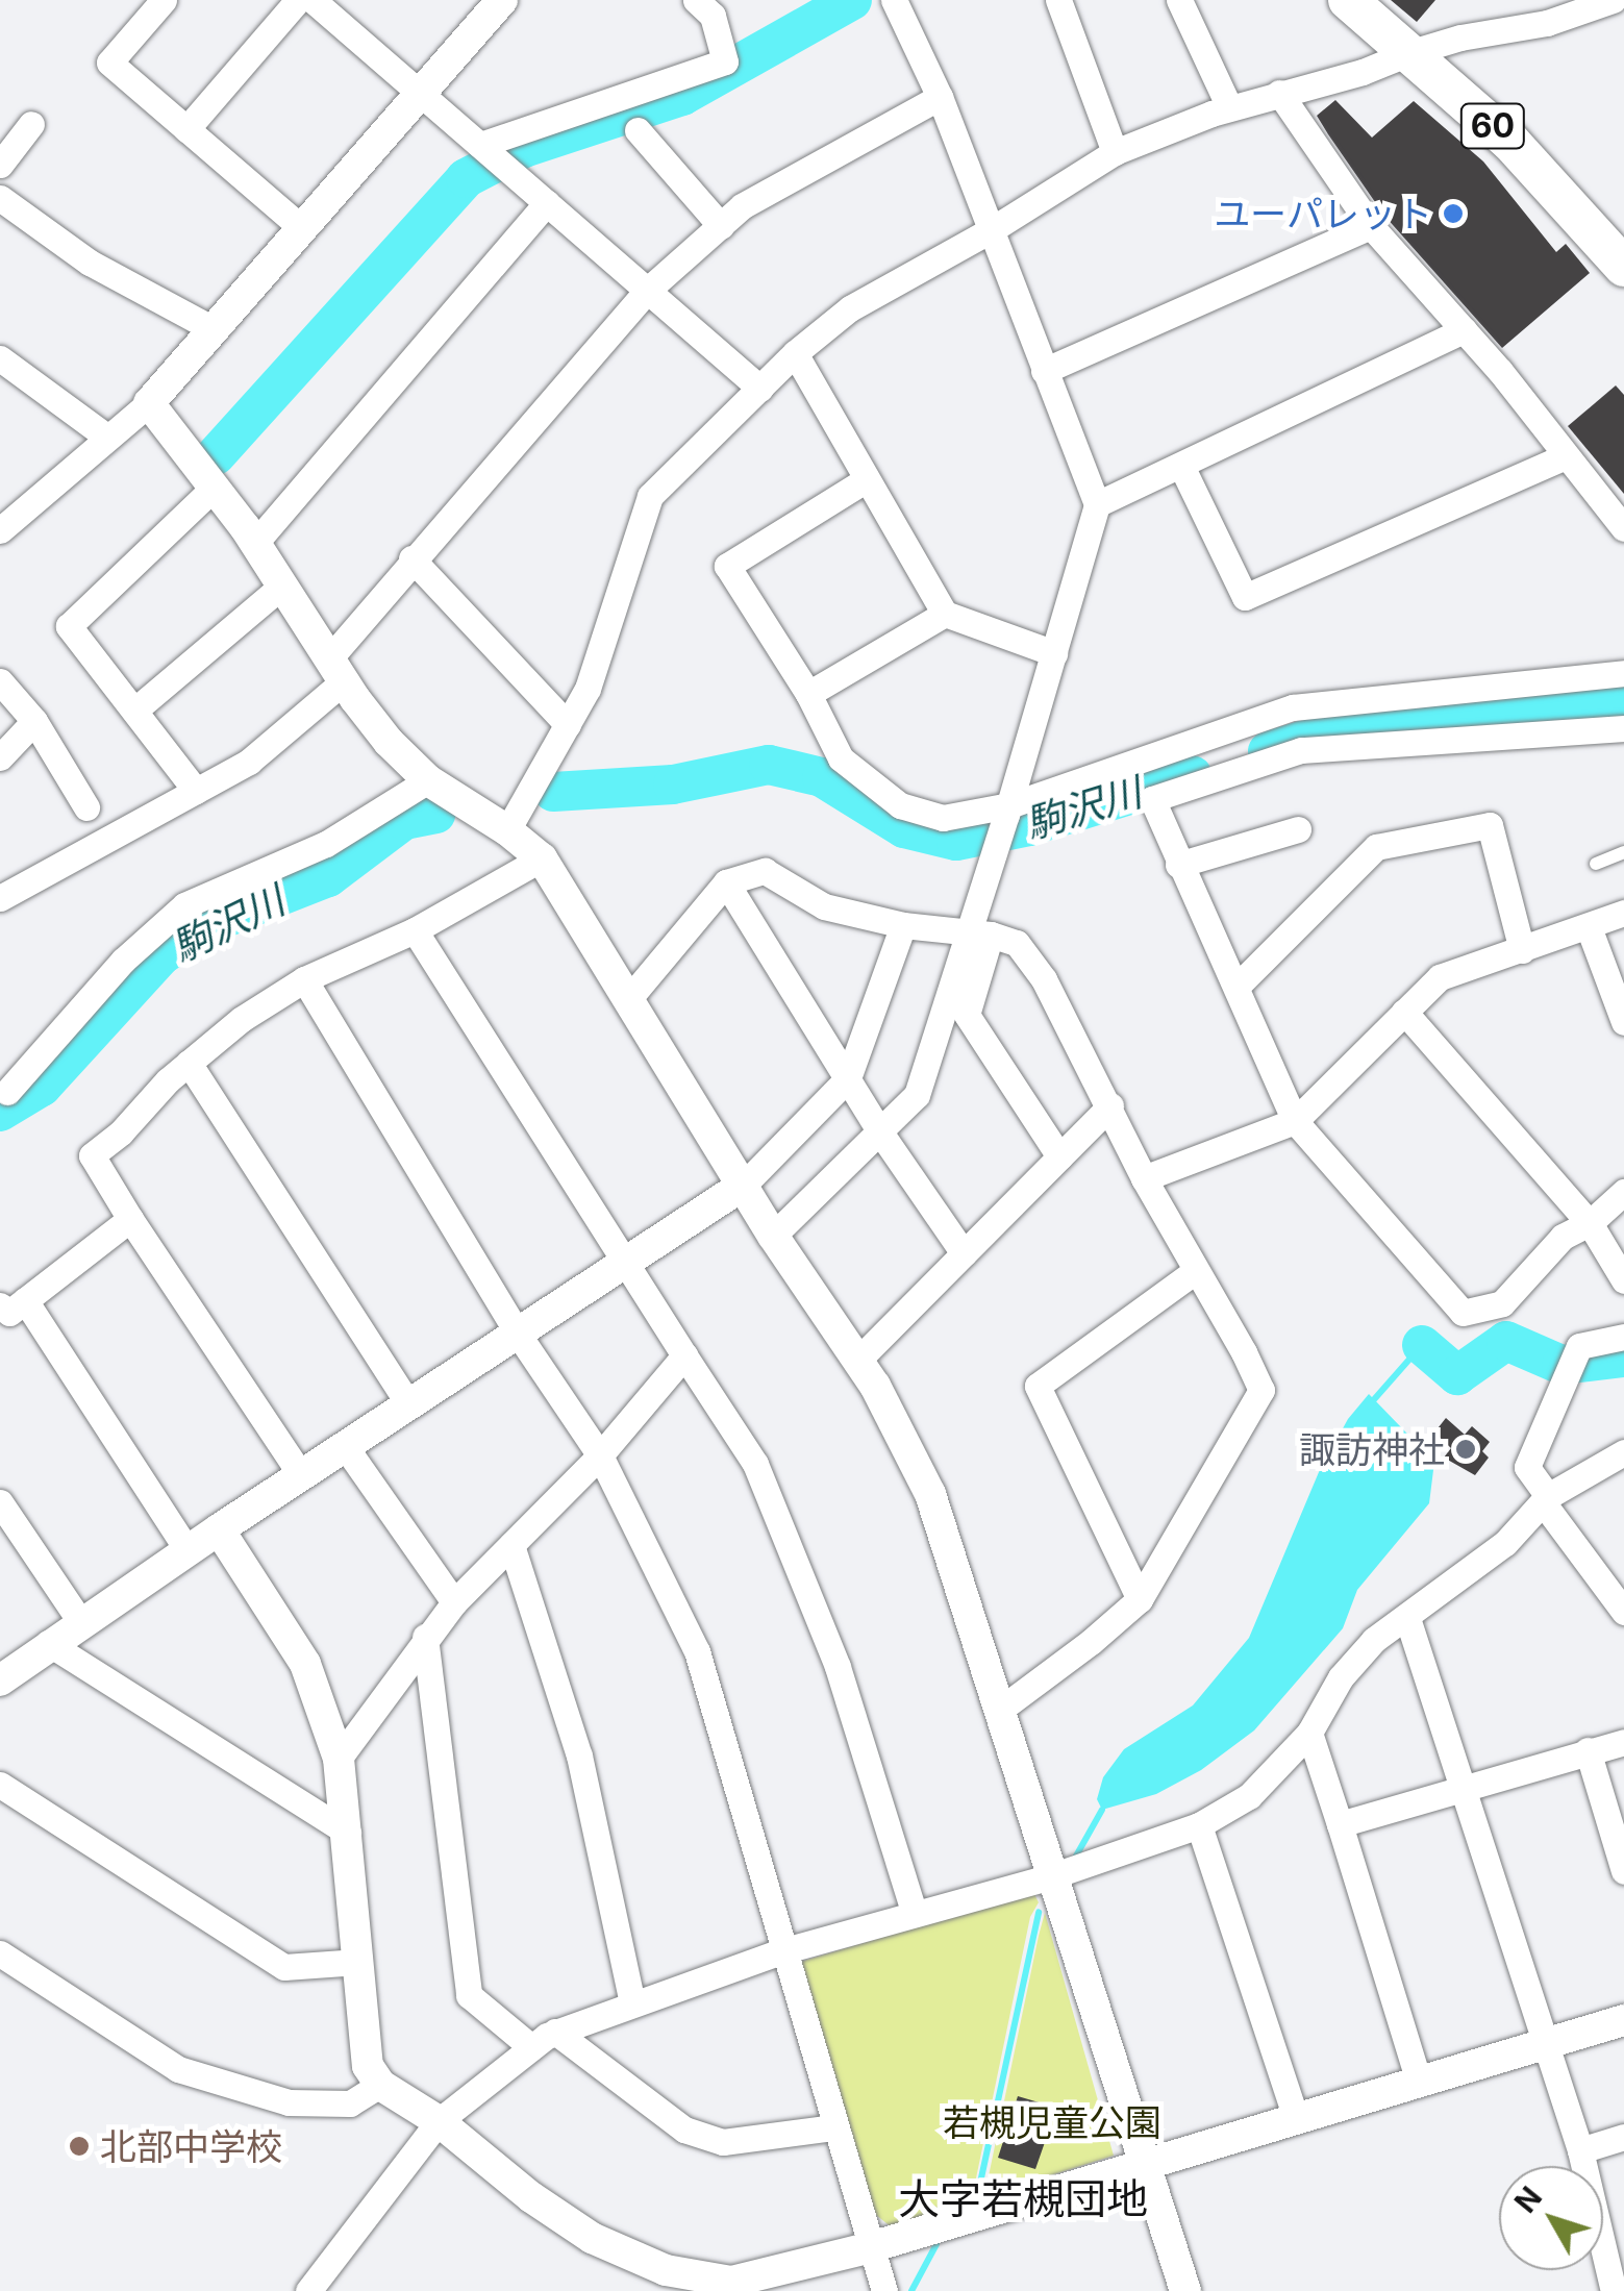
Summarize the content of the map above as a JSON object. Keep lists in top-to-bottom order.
{
  "streets": {
    "main road": ["60"]
  },
  "districts": ["大字若槻団地"],
  "water": ["駒沢川"],
  "parks": ["若槻児童公園"],
  "places": ["ユーパレット", "諏訪神社", "北部中学校"],
  "north": "top left"
}
